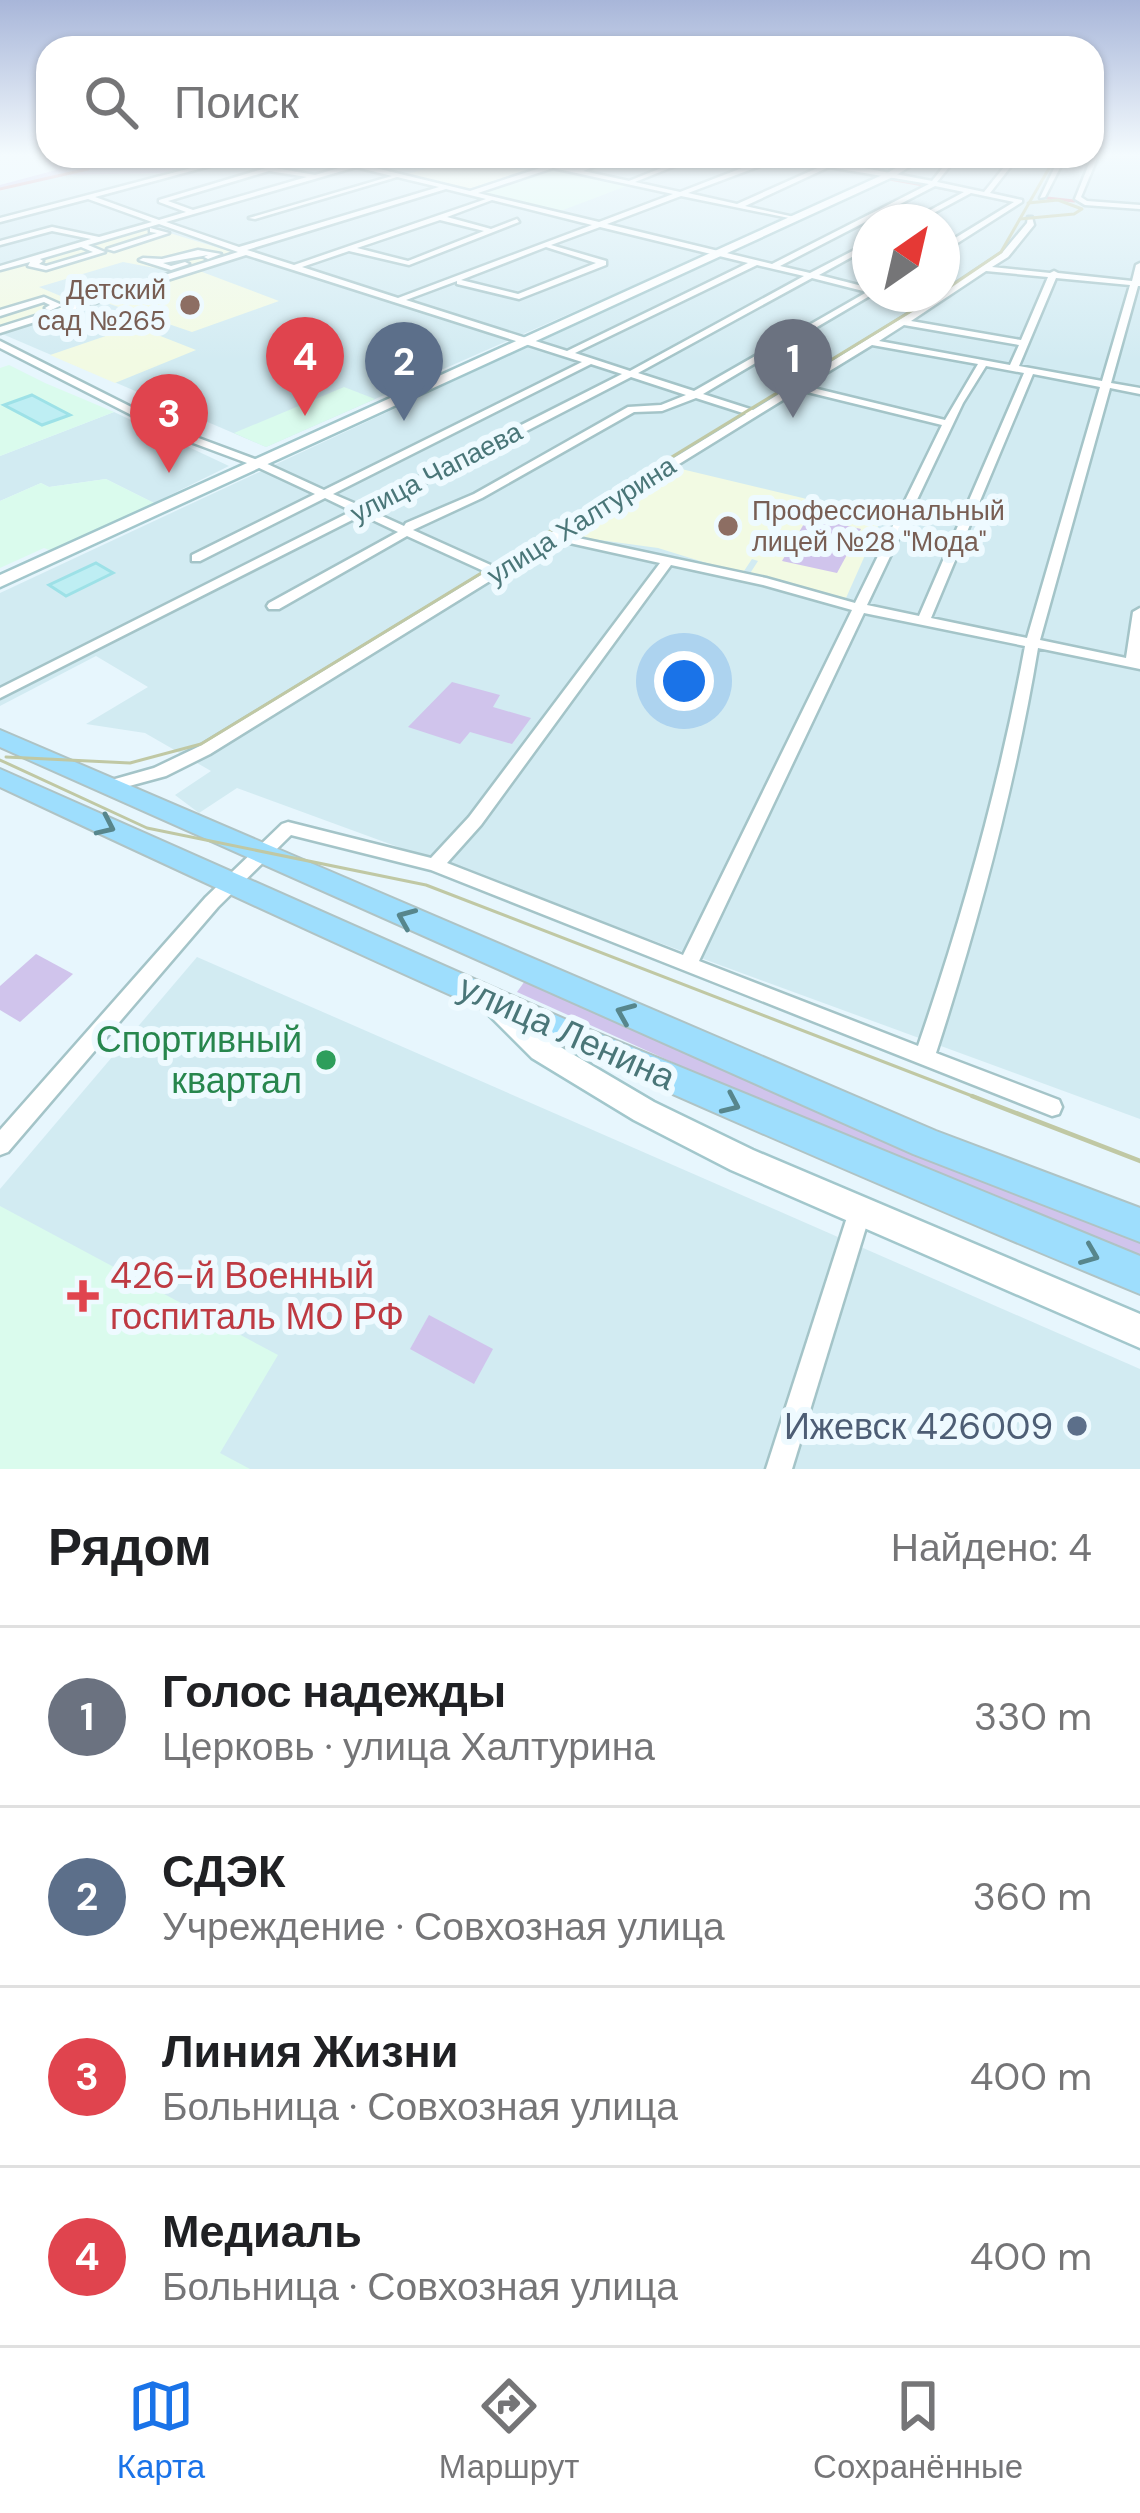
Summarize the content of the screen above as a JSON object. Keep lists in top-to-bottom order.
{
  "streets": {
    "main road": ["улица Ленина"],
    "street": ["улица Чапаева", "улица Халтурина"]
  },
  "crossings": [
    ["улица Халтурина", "улица Ленина"]
  ],
  "places": {
    "other": [
      "Детский сад №265",
      "Профессиональный лицей №28 \"Мода\"",
      "Спортивный квартал",
      "Ижевск 426009"
    ],
    "health": ["426-й Военный госпиталь МО РФ"]
  },
  "north": "top right",
  "page": {
    "search": "Поиск",
    "pins": [
      "4",
      "1",
      "2",
      "3"
    ],
    "heading": ["Рядом", "Найдено: 4"],
    "list": [
      {
        "mark": "1",
        "name": "Голос надежды",
        "note": "Церковь · улица Халтурина",
        "value": "330 m"
      },
      {
        "mark": "2",
        "name": "СДЭК",
        "note": "Учреждение · Совхозная улица",
        "value": "360 m"
      },
      {
        "mark": "3",
        "name": "Линия Жизни",
        "note": "Больница · Совхозная улица",
        "value": "400 m"
      },
      {
        "mark": "4",
        "name": "Медиаль",
        "note": "Больница · Совхозная улица",
        "value": "400 m"
      }
    ],
    "nav": ["Карта", "Маршрут", "Сохранённые"]
  }
}
